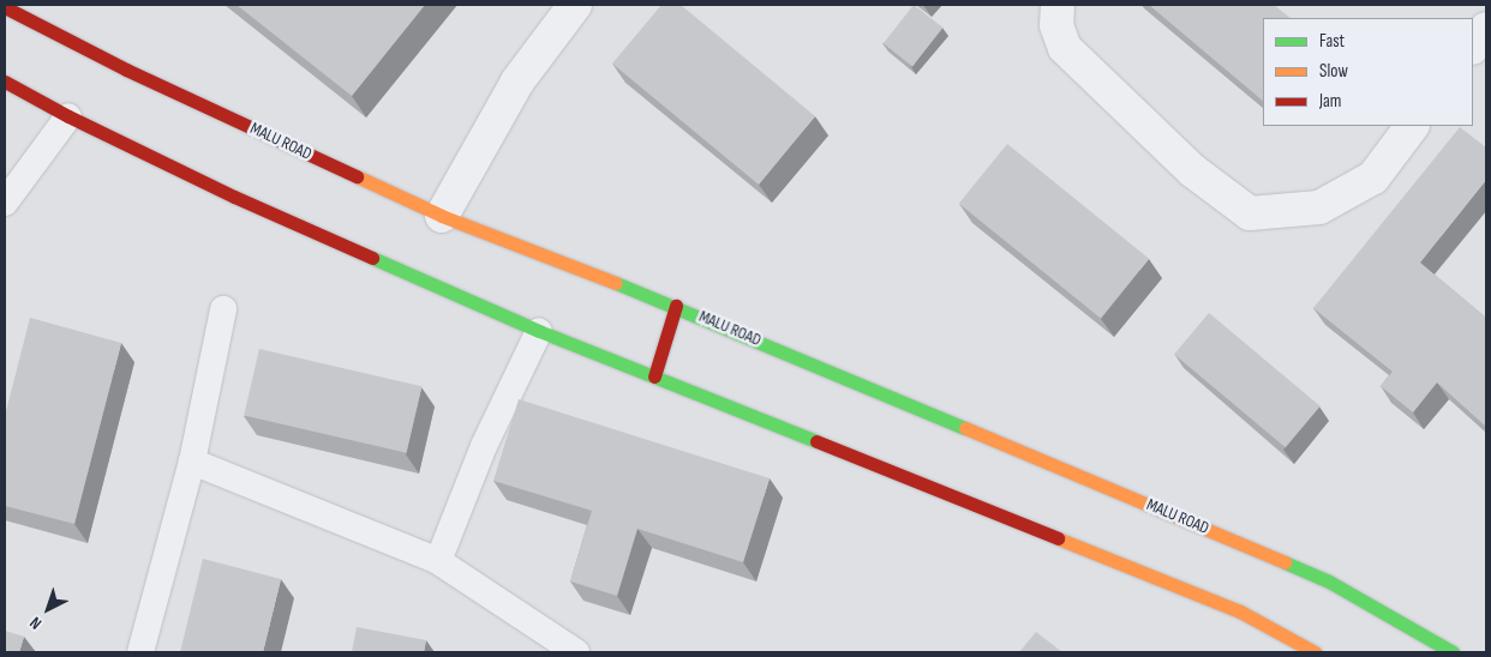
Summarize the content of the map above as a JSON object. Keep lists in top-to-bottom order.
{
  "streets": {
    "main road": ["MALU ROAD"]
  },
  "legend": ["Fast", "Slow", "Jam"],
  "north": "bottom left"
}
